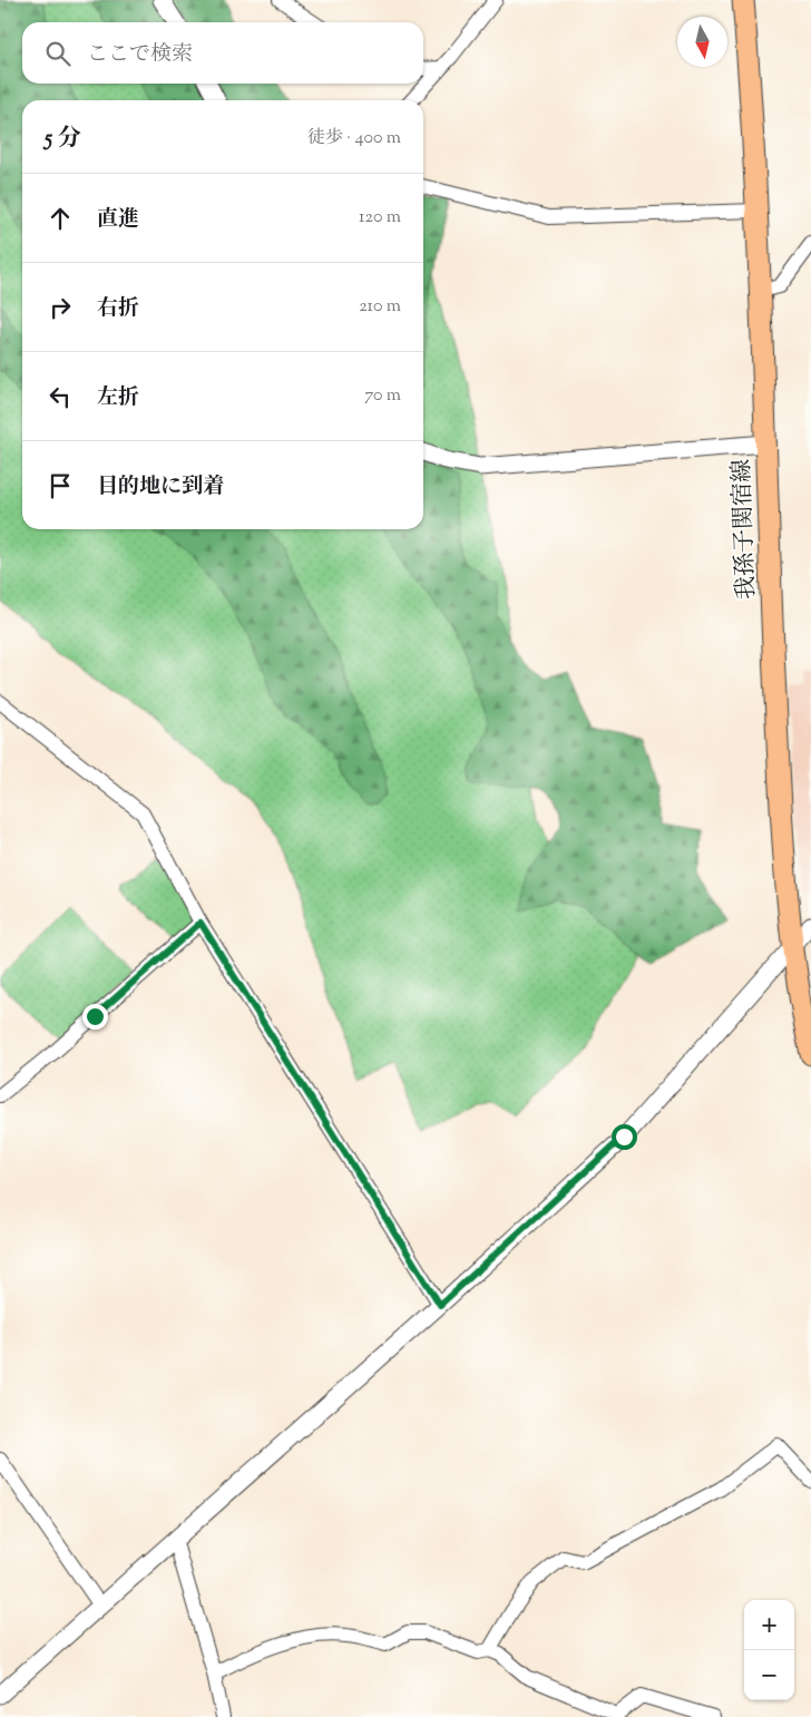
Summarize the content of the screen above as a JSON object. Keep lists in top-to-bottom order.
{
  "streets": {
    "main road": ["我孫子関宿線"]
  },
  "north": "bottom",
  "page": {
    "search": "ここで検索",
    "heading": ["5 分", "徒歩 · 400 m"],
    "list": [
      ["直進", "120 m"],
      ["右折", "210 m"],
      ["左折", "70 m"],
      "目的地に到着"
    ],
    "map_buttons": ["+", "−"]
  }
}
